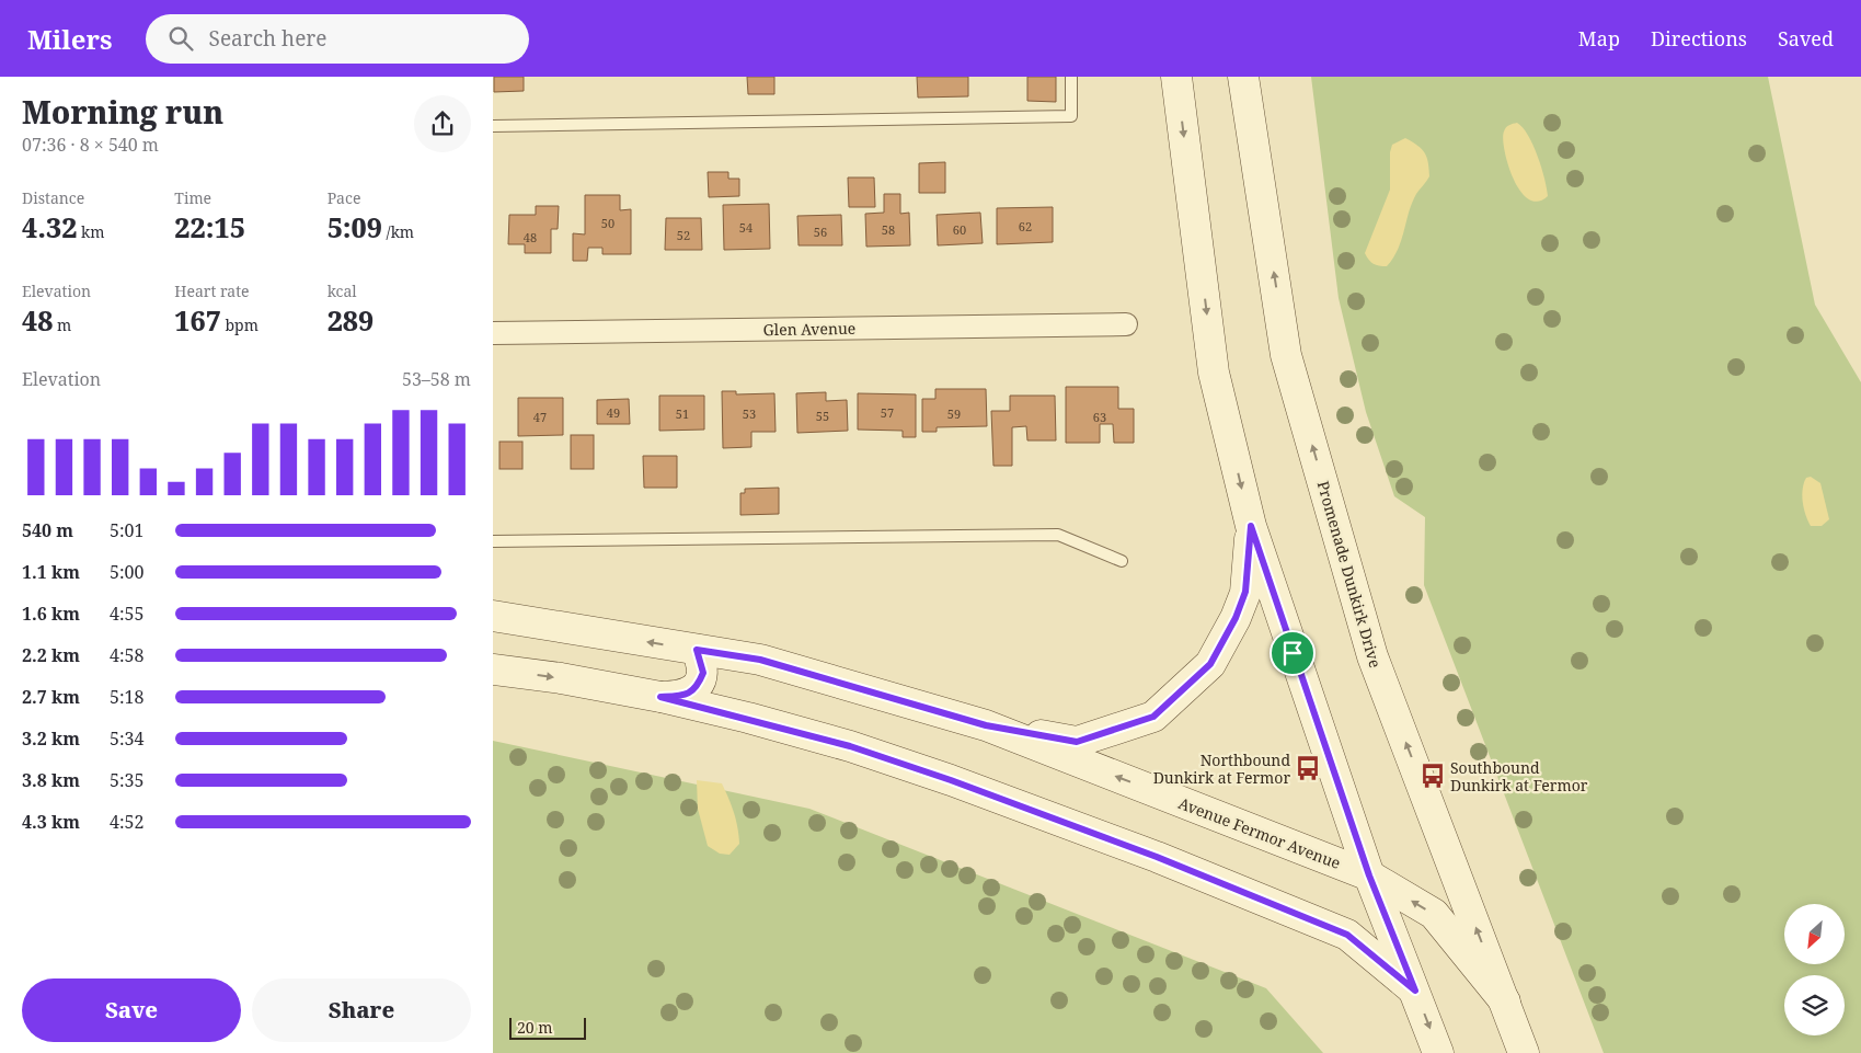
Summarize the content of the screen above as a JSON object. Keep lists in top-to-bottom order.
{
  "streets": {
    "main road": ["Promenade Dunkirk Drive", "Avenue Fermor Avenue"],
    "street": ["Glen Avenue"]
  },
  "crossings": [
    ["Promenade Dunkirk Drive", "Avenue Fermor Avenue"]
  ],
  "places": {
    "bus stop": ["Northbound Dunkirk at Fermor", "Southbound Dunkirk at Fermor"]
  },
  "house_numbers": [
    "50",
    "62",
    "54",
    "58",
    "60",
    "56",
    "52",
    "48",
    "49",
    "57",
    "51",
    "53",
    "59",
    "55",
    "47",
    "63"
  ],
  "scale_bar": "20 m",
  "north": "bottom left",
  "page": {
    "header": "Milers",
    "search": "Search here",
    "nav": ["Map", "Directions", "Saved"],
    "heading": ["Morning run", "07:36 · 8 × 540 m"],
    "stats": [
      ["Distance", "4.32 km"],
      ["Time", "22:15"],
      ["Pace", "5:09 /km"],
      ["Elevation", "48 m"],
      ["Heart rate", "167 bpm"],
      ["kcal", "289"]
    ],
    "chart": ["Elevation", "53–58 m"],
    "list": [
      {
        "name": "540 m",
        "note": "5:01"
      },
      {
        "name": "1.1 km",
        "note": "5:00"
      },
      {
        "name": "1.6 km",
        "note": "4:55"
      },
      {
        "name": "2.2 km",
        "note": "4:58"
      },
      {
        "name": "2.7 km",
        "note": "5:18"
      },
      {
        "name": "3.2 km",
        "note": "5:34"
      },
      {
        "name": "3.8 km",
        "note": "5:35"
      },
      {
        "name": "4.3 km",
        "note": "4:52"
      }
    ],
    "buttons": ["Save", "Share"],
    "scale": "20 m"
  }
}
